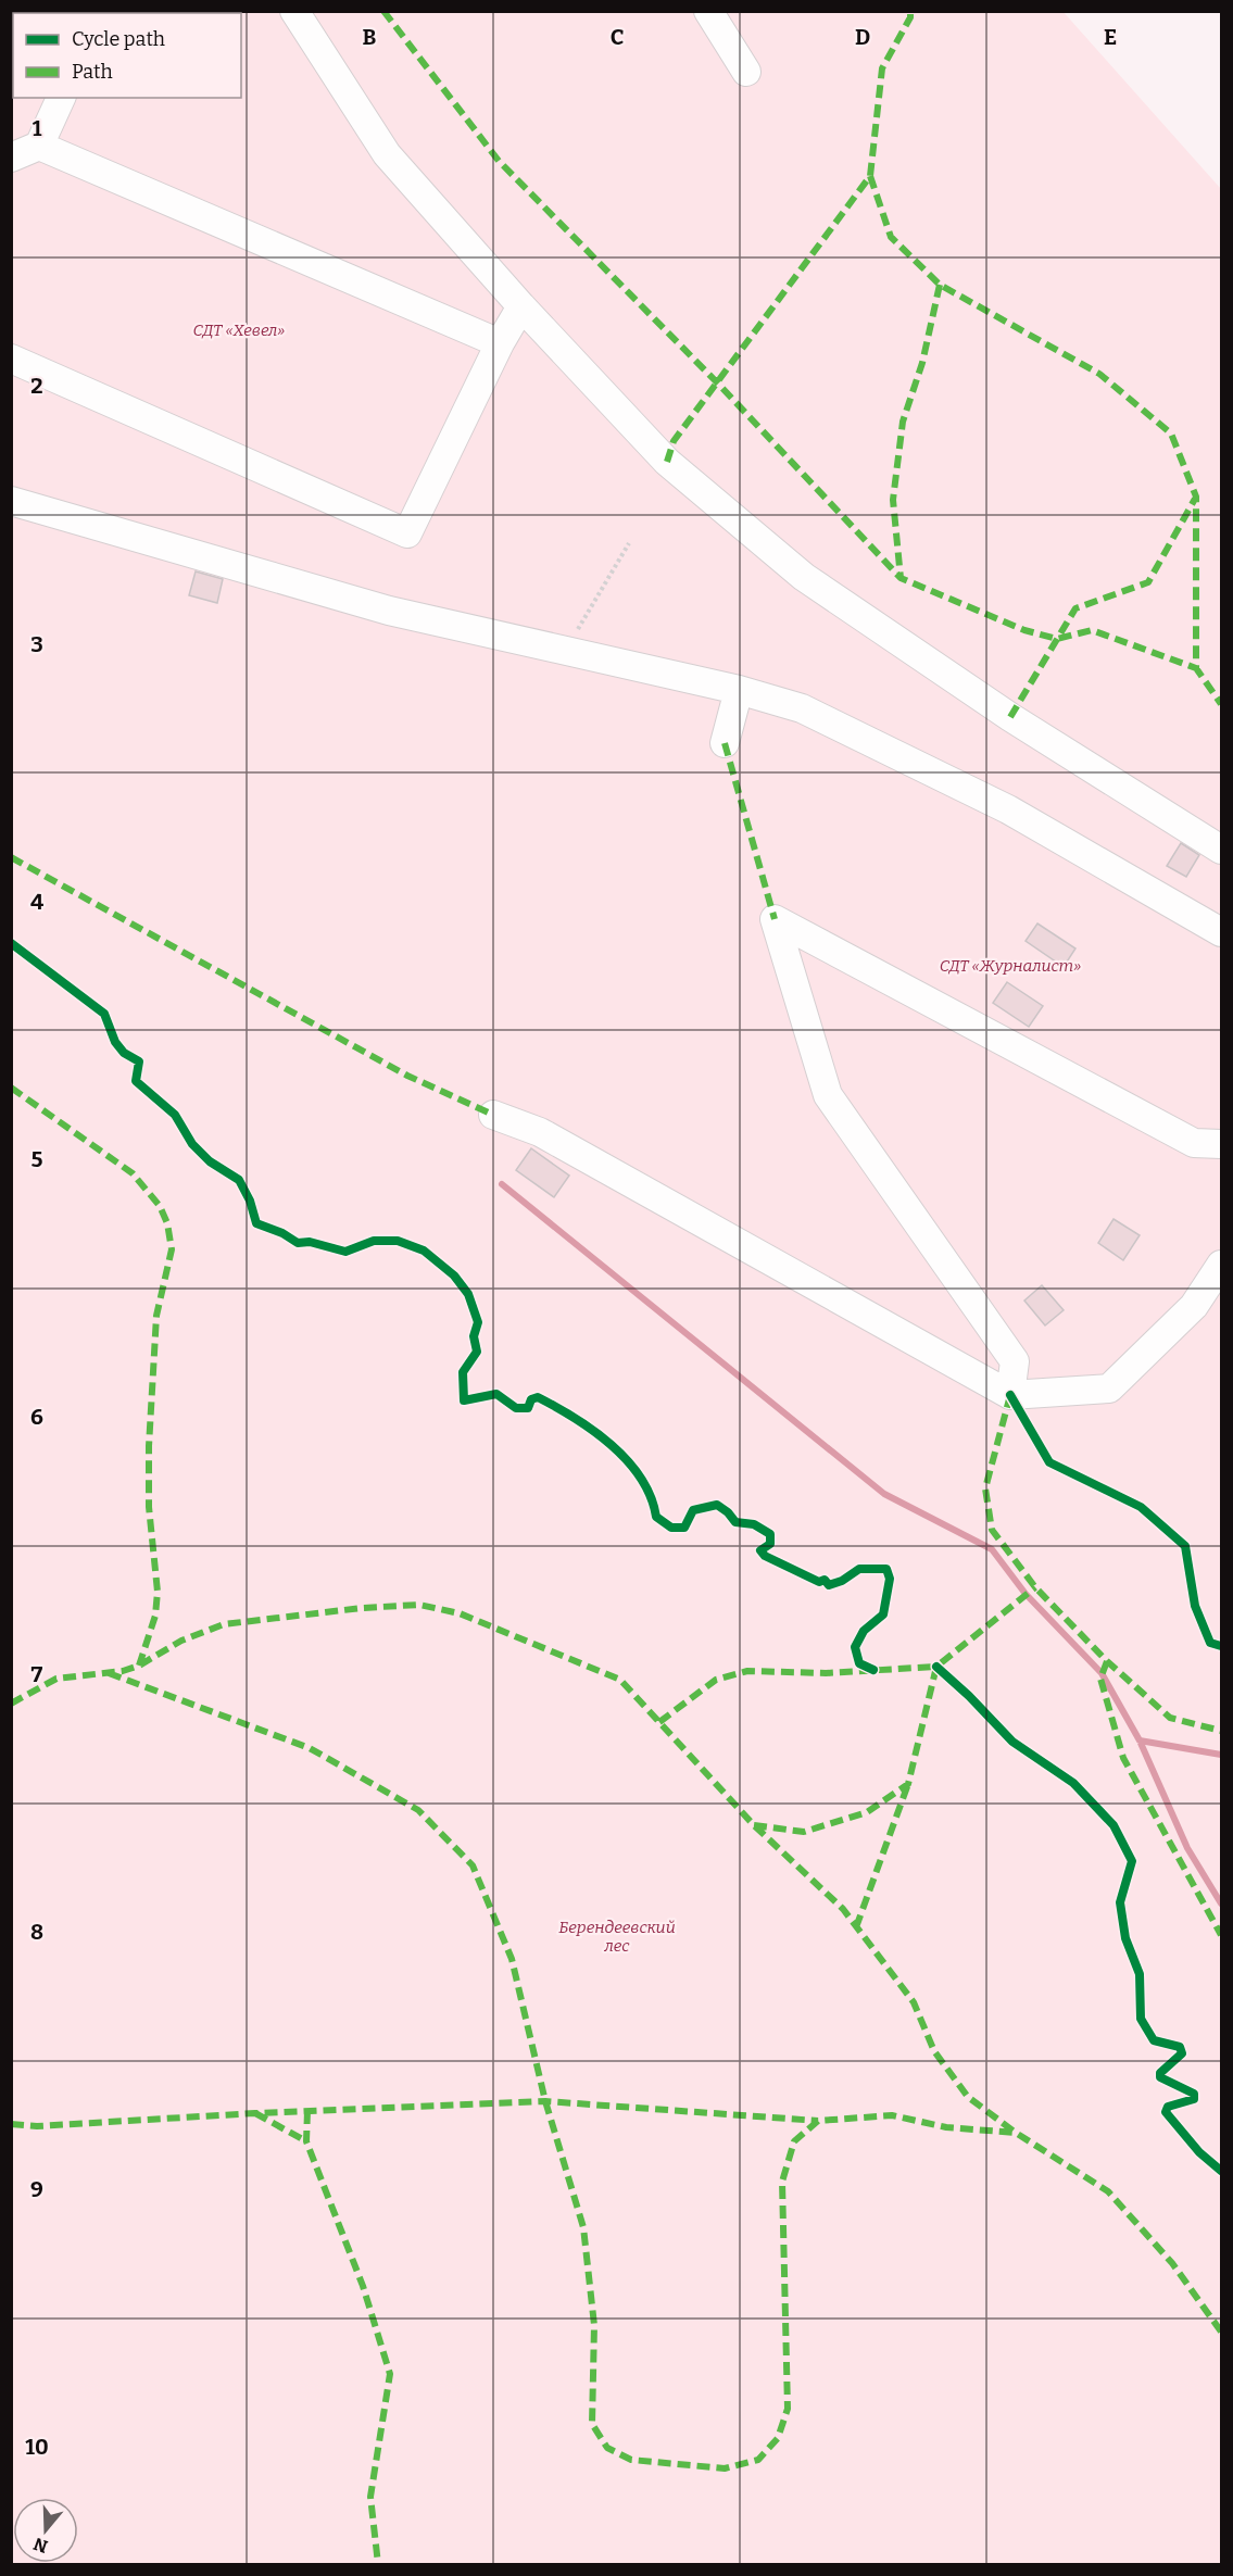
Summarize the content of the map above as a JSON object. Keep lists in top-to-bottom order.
{
  "parks": ["СДТ «Хевел»", "СДТ «Журналист»", "Берендеевский лес"],
  "legend": ["Cycle path", "Path"],
  "north": "bottom",
  "grid": {
    "columns": [
      "B",
      "C",
      "D",
      "E"
    ],
    "rows": [
      "1",
      "2",
      "3",
      "4",
      "5",
      "6",
      "7",
      "8",
      "9",
      "10"
    ]
  }
}
